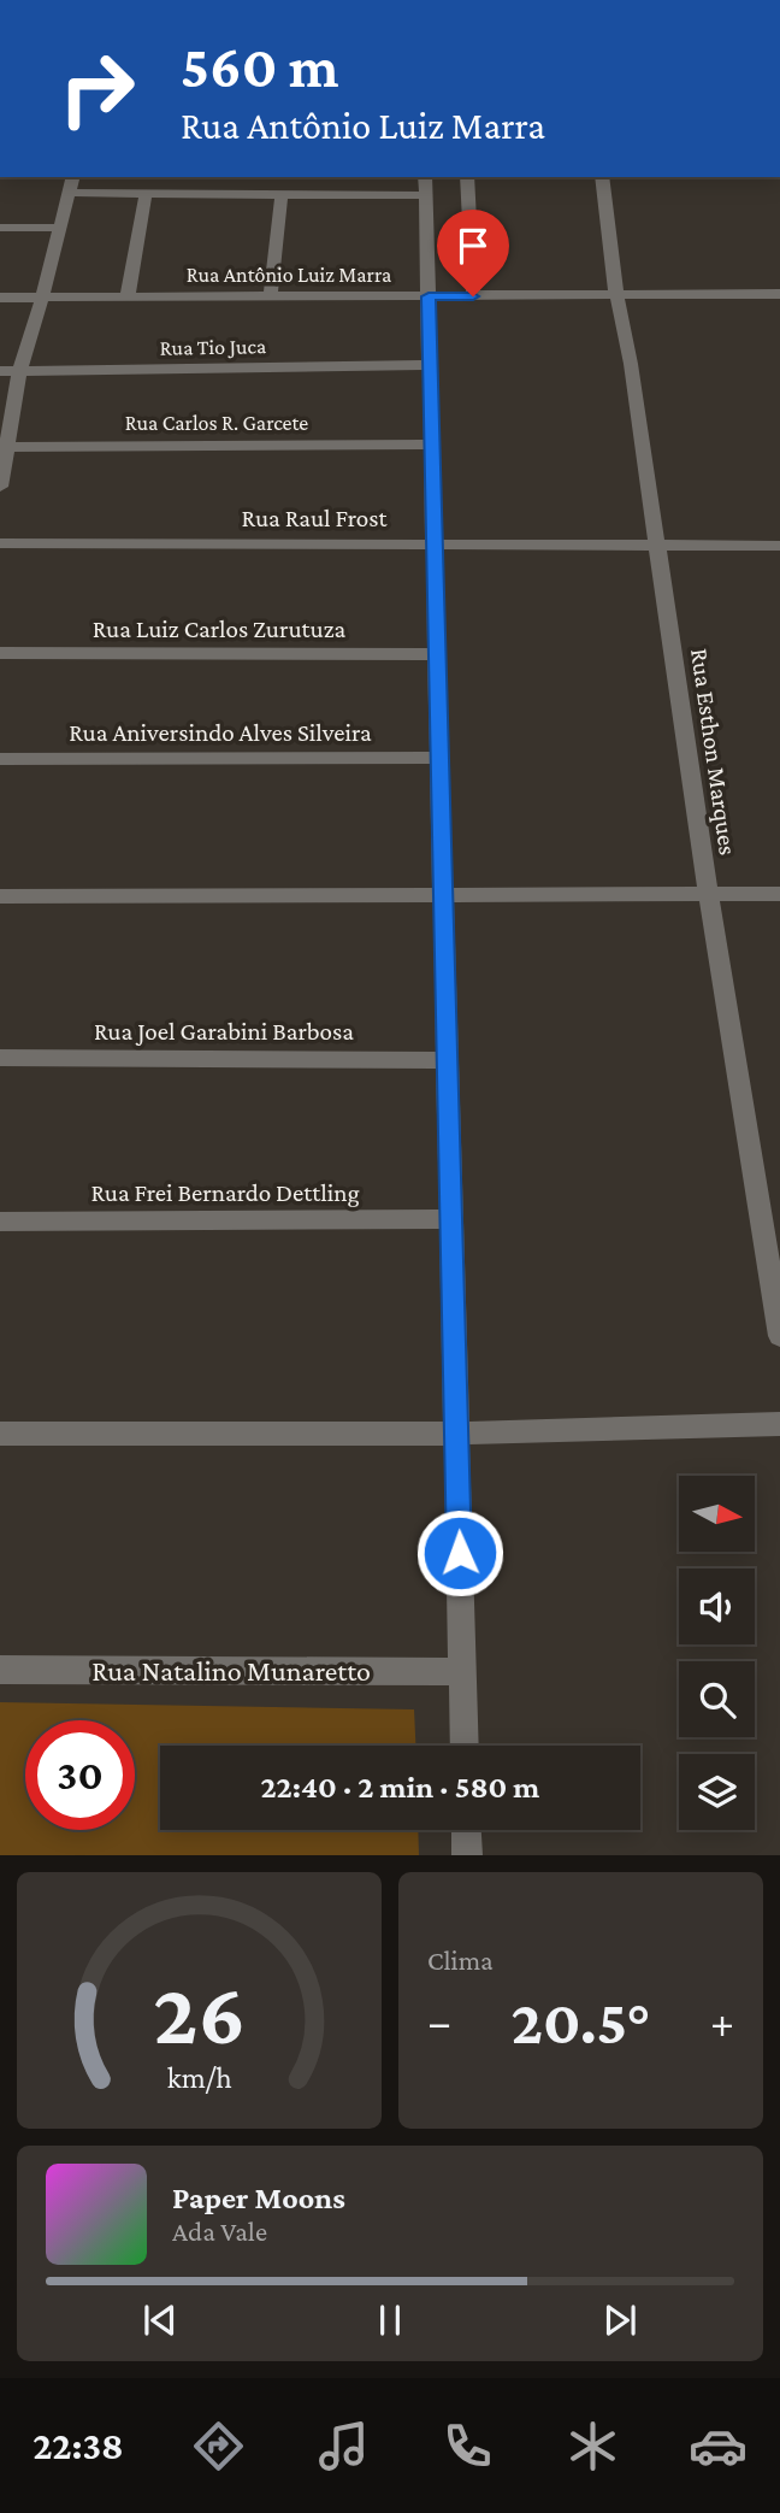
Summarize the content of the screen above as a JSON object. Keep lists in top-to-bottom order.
{
  "streets": {
    "street": [
      "Rua Antônio Luiz Marra",
      "Rua Tio Juca",
      "Rua Carlos R. Garcete",
      "Rua Raul Frost",
      "Rua Luiz Carlos Zurutuza",
      "Rua Aniversindo Alves Silveira",
      "Rua Esthon Marques",
      "Rua Joel Garabini Barbosa",
      "Rua Frei Bernardo Dettling",
      "Rua Natalino Munaretto"
    ]
  },
  "crossings": [
    ["Rua Antônio Luiz Marra", "Rua Esthon Marques"],
    ["Rua Raul Frost", "Rua Esthon Marques"]
  ],
  "north": "right",
  "page": {
    "turn": ["560 m", "Rua Antônio Luiz Marra"],
    "limit": "30",
    "trip": "22:40 · 2 min · 580 m",
    "tile": "Clima",
    "heat": ["−", "20.5°", "+"],
    "song": ["Paper Moons", "Ada Vale"],
    "tabs": "22:38",
    "gauge": ["26", "km/h"]
  }
}
